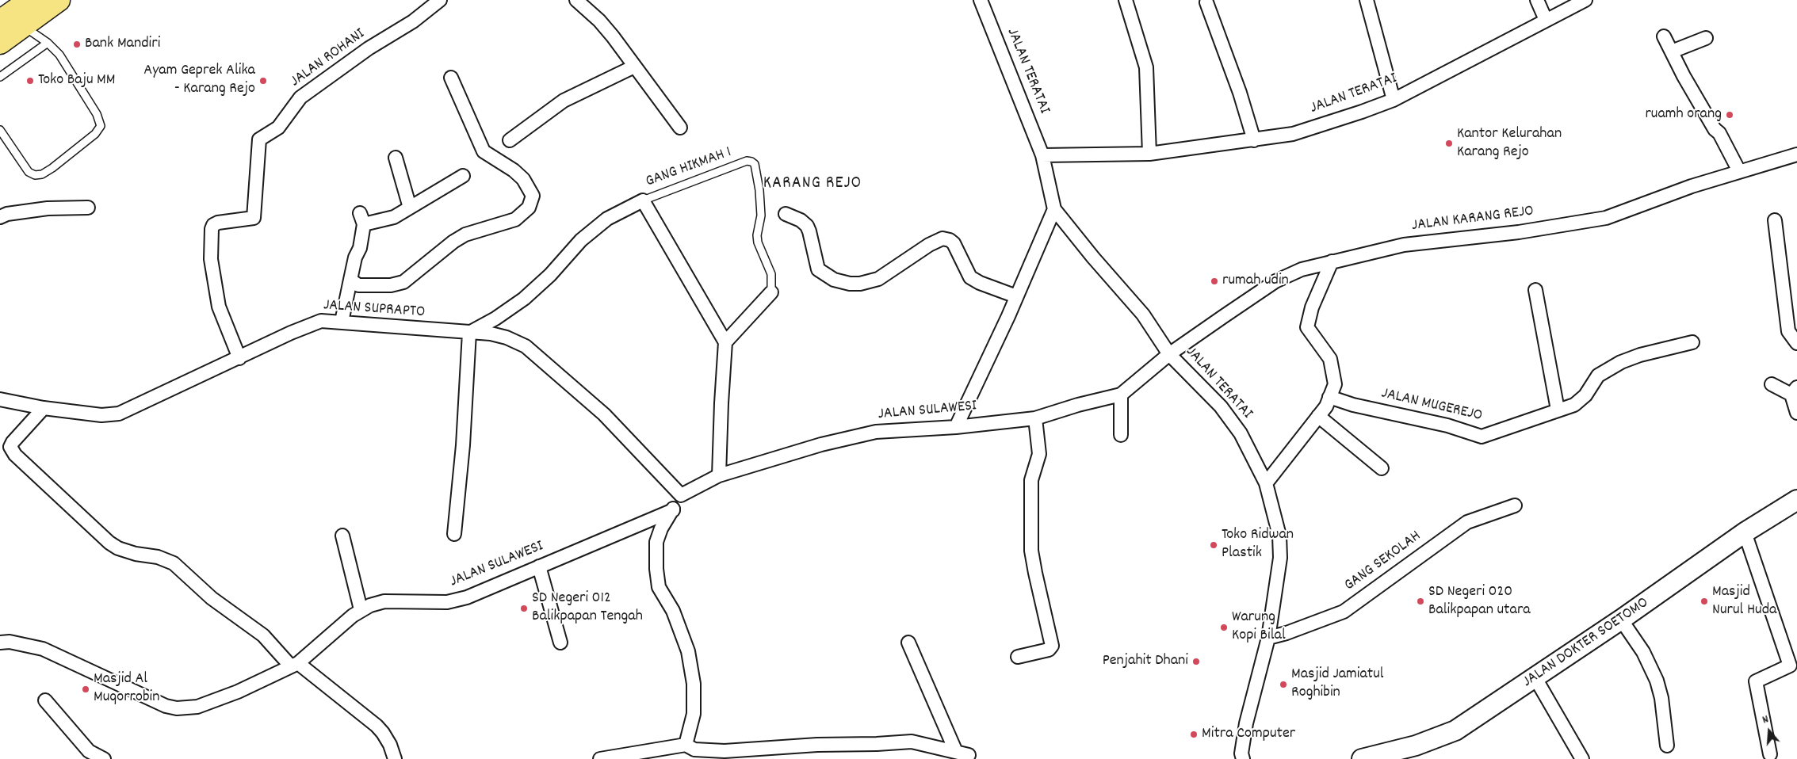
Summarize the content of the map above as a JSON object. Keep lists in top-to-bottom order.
{
  "streets": {
    "street": [
      "JALAN ROHANI",
      "JALAN TERATAI",
      "JALAN KARANG REJO",
      "JALAN SUPRAPTO",
      "JALAN MUGEREJO",
      "JALAN SULAWESI",
      "GANG SEKOLAH",
      "JALAN DOKTER SOETOMO"
    ],
    "lane": ["GANG HIKMAH 1"]
  },
  "crossings": [
    ["JALAN ROHANI", "JALAN SUPRAPTO"],
    ["JALAN TERATAI", "JALAN KARANG REJO"],
    ["JALAN TERATAI", "JALAN SULAWESI"],
    ["JALAN TERATAI", "GANG SEKOLAH"],
    ["JALAN KARANG REJO", "JALAN SULAWESI"],
    ["JALAN SUPRAPTO", "JALAN SULAWESI"]
  ],
  "districts": ["KARANG REJO"],
  "places": [
    "Bank Mandiri",
    "Toko Baju MM",
    "Ayam Geprek Alika - Karang Rejo",
    "ruamh orang",
    "Kantor Kelurahan Karang Rejo",
    "rumah udin",
    "Toko Ridwan Plastik",
    "SD Negeri 020 Balikpapan utara",
    "Masjid Nurul Huda",
    "SD Negeri 012 Balikpapan Tengah",
    "Warung Kopi Bilal",
    "Penjahit Dhani",
    "Masjid Jamiatul Roghibin",
    "Masjid Al Muqorrobin",
    "Mitra Computer"
  ],
  "north": "top"
}
